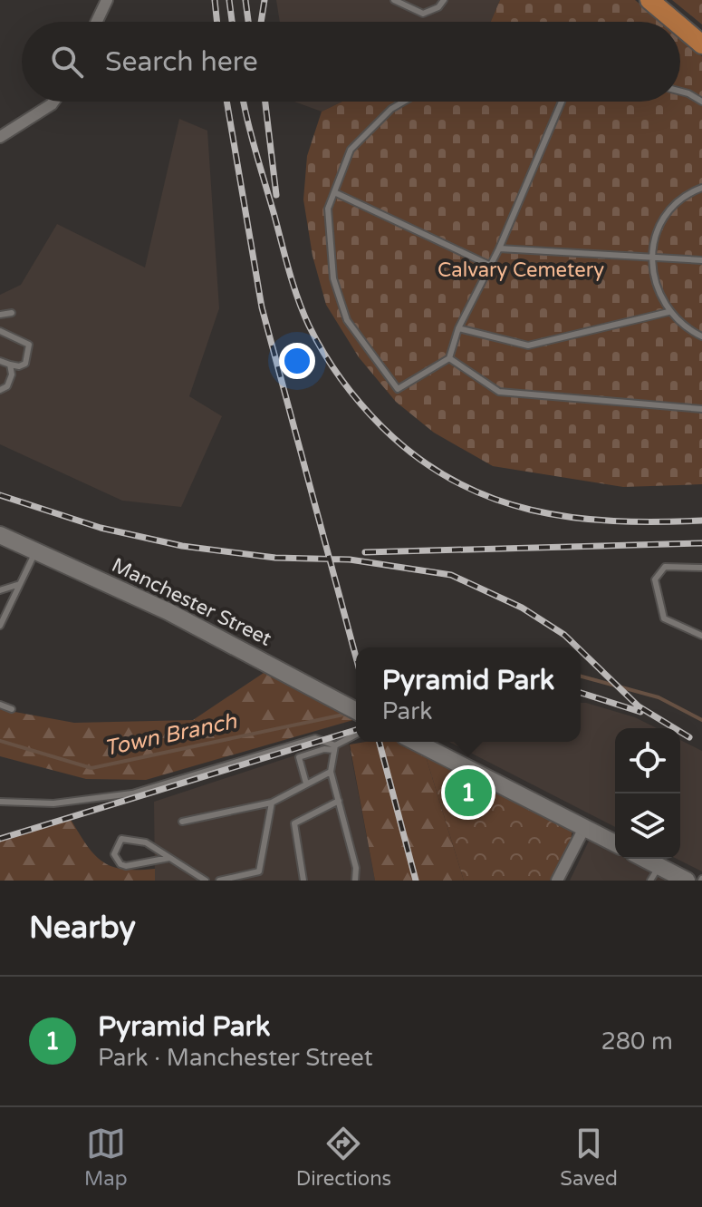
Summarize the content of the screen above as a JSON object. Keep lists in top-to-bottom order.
{
  "streets": {
    "main road": ["Manchester Street"]
  },
  "water": ["Town Branch"],
  "parks": ["Calvary Cemetery"],
  "page": {
    "search": "Search here",
    "popup": ["Pyramid Park", "Park"],
    "pins": "1",
    "heading": "Nearby",
    "list": [
      {
        "mark": "1",
        "name": "Pyramid Park",
        "note": "Park · Manchester Street",
        "value": "280 m"
      }
    ],
    "nav": ["Map", "Directions", "Saved"]
  }
}
